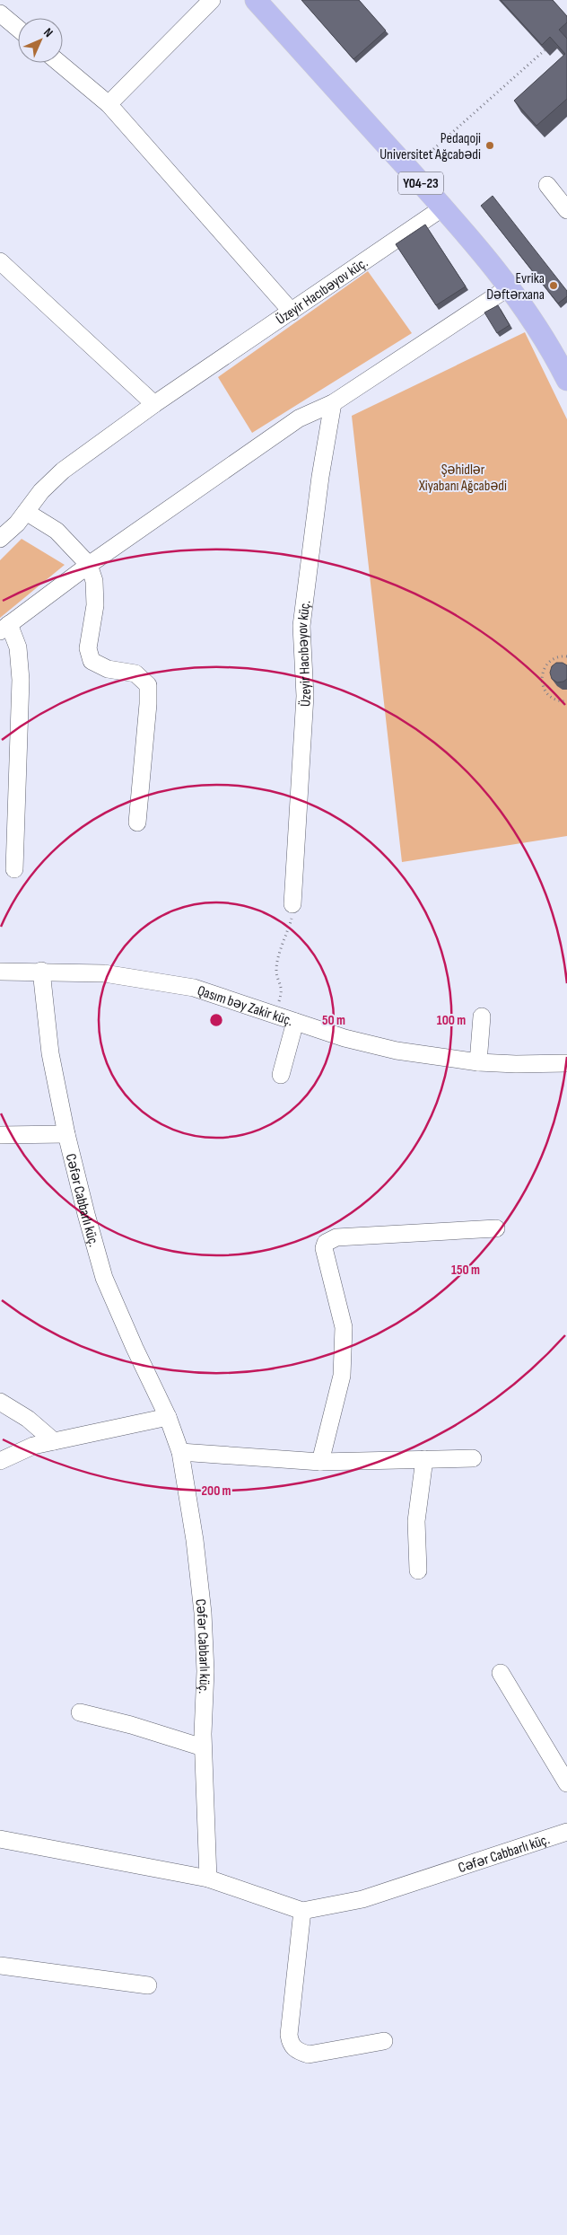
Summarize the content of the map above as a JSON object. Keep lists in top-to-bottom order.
{
  "streets": {
    "main road": ["Y04-23"],
    "street": ["Üzeyir Hacıbəyov küç.", "Qasım bəy Zakir küç.", "Cəfər Cabbarlı küç."]
  },
  "crossings": [
    ["Y04-23", "Üzeyir Hacıbəyov küç."],
    ["Qasım bəy Zakir küç.", "Cəfər Cabbarlı küç."]
  ],
  "parks": ["Şəhidlər Xiyabanı Ağcabədi"],
  "places": ["Pedaqoji Universitet Ağcabədi", "Evrika Dəftərxana"],
  "north": "top right",
  "rings": [
    "50 m",
    "100 m",
    "150 m",
    "200 m"
  ]
}
